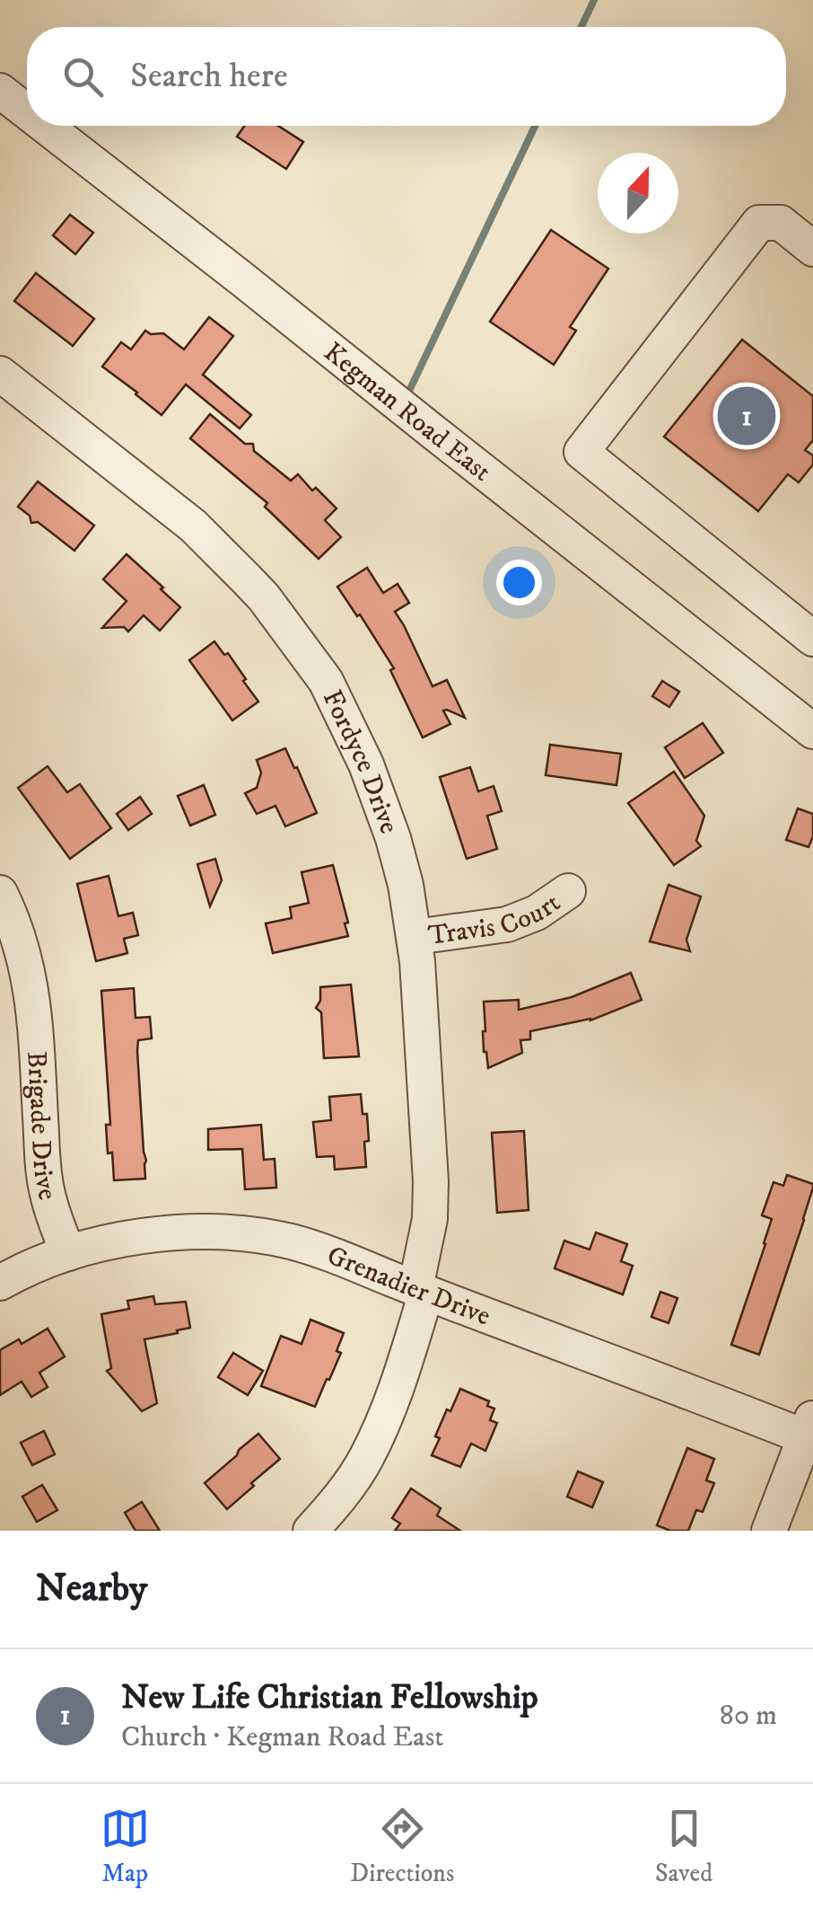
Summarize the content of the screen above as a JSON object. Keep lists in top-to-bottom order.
{
  "streets": {
    "street": [
      "Kegman Road East",
      "Fordyce Drive",
      "Travis Court",
      "Brigade Drive",
      "Grenadier Drive"
    ]
  },
  "crossings": [
    ["Fordyce Drive", "Travis Court"],
    ["Fordyce Drive", "Grenadier Drive"],
    ["Brigade Drive", "Grenadier Drive"]
  ],
  "north": "top",
  "page": {
    "search": "Search here",
    "pins": "1",
    "heading": "Nearby",
    "list": [
      {
        "mark": "1",
        "name": "New Life Christian Fellowship",
        "note": "Church · Kegman Road East",
        "value": "80 m"
      }
    ],
    "nav": ["Map", "Directions", "Saved"]
  }
}
